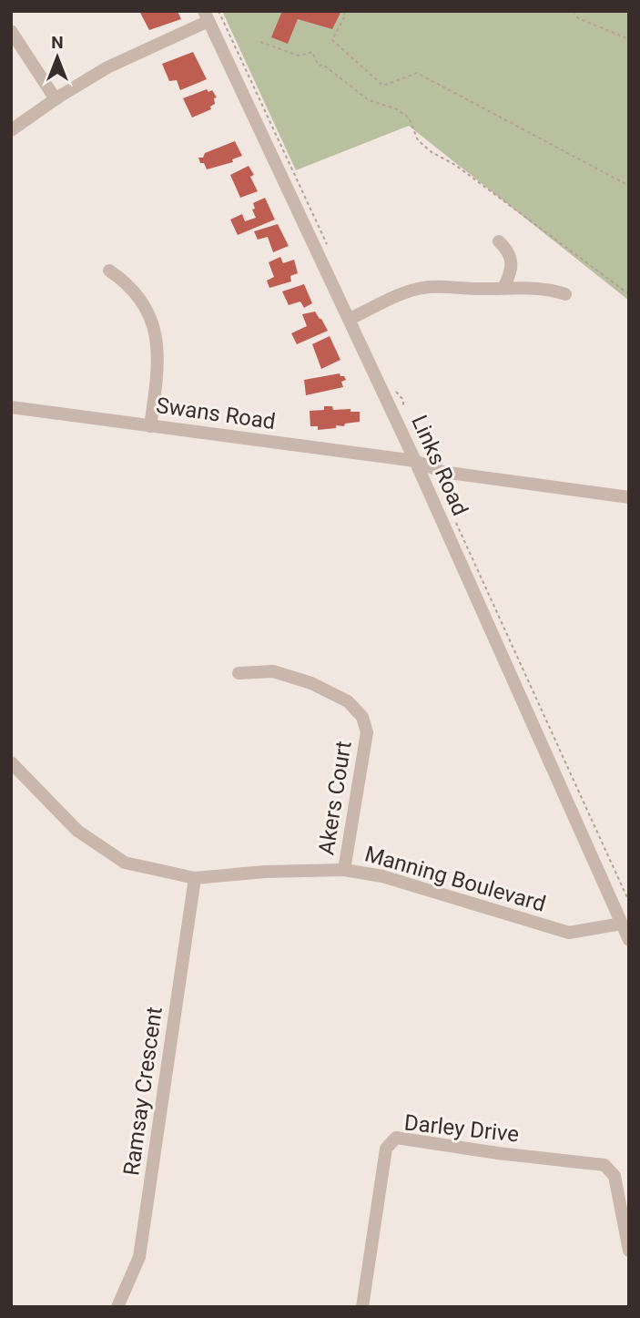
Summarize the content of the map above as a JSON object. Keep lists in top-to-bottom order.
{
  "streets": {
    "street": [
      "Swans Road",
      "Links Road",
      "Akers Court",
      "Manning Boulevard",
      "Ramsay Crescent",
      "Darley Drive"
    ]
  },
  "crossings": [
    ["Swans Road", "Links Road"],
    ["Links Road", "Manning Boulevard"],
    ["Akers Court", "Manning Boulevard"],
    ["Manning Boulevard", "Ramsay Crescent"]
  ],
  "north": "top"
}
